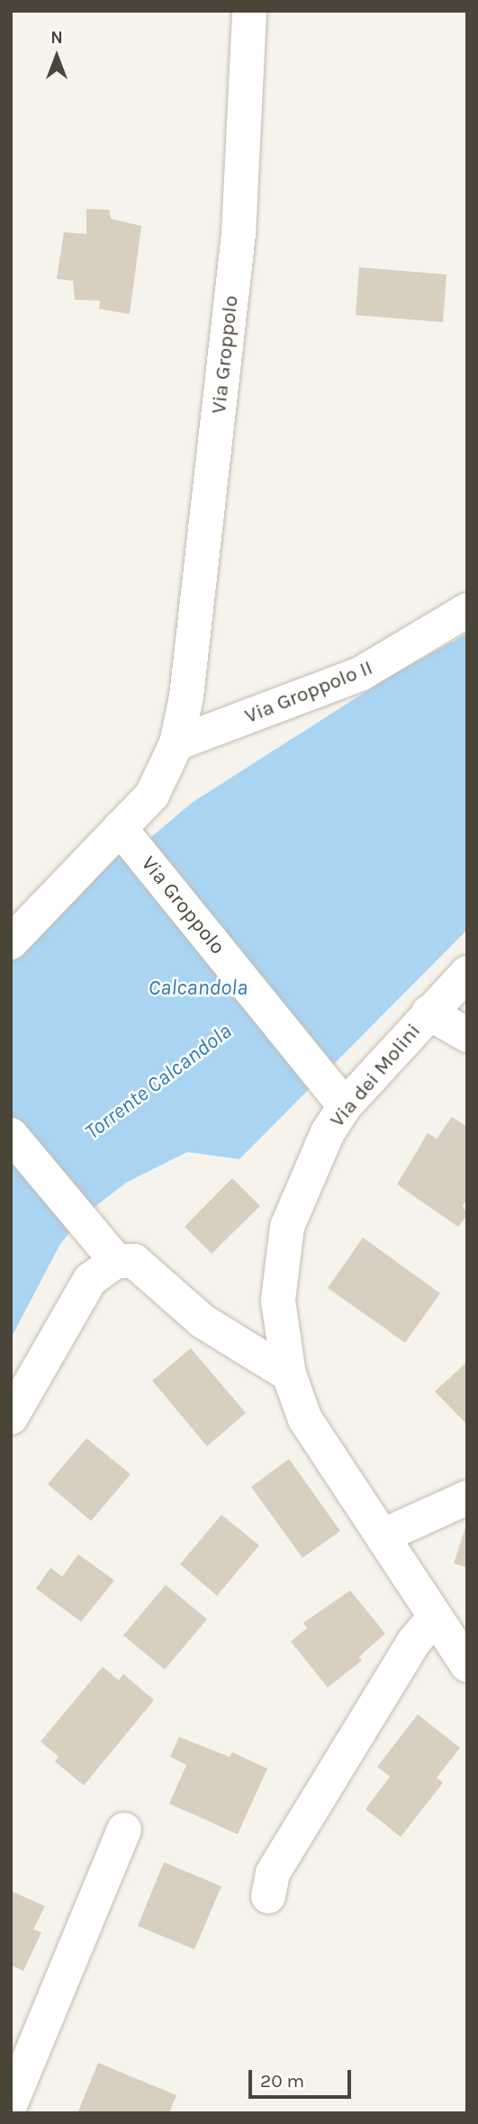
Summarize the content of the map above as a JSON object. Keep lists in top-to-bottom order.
{
  "streets": {
    "street": ["Via Groppolo", "Via Groppolo II", "Via dei Molini"]
  },
  "crossings": [
    ["Via Groppolo", "Via Groppolo II"],
    ["Via Groppolo", "Via dei Molini"]
  ],
  "water": ["Calcandola", "Torrente Calcandola"],
  "scale_bar": "20 m",
  "north": "top"
}
